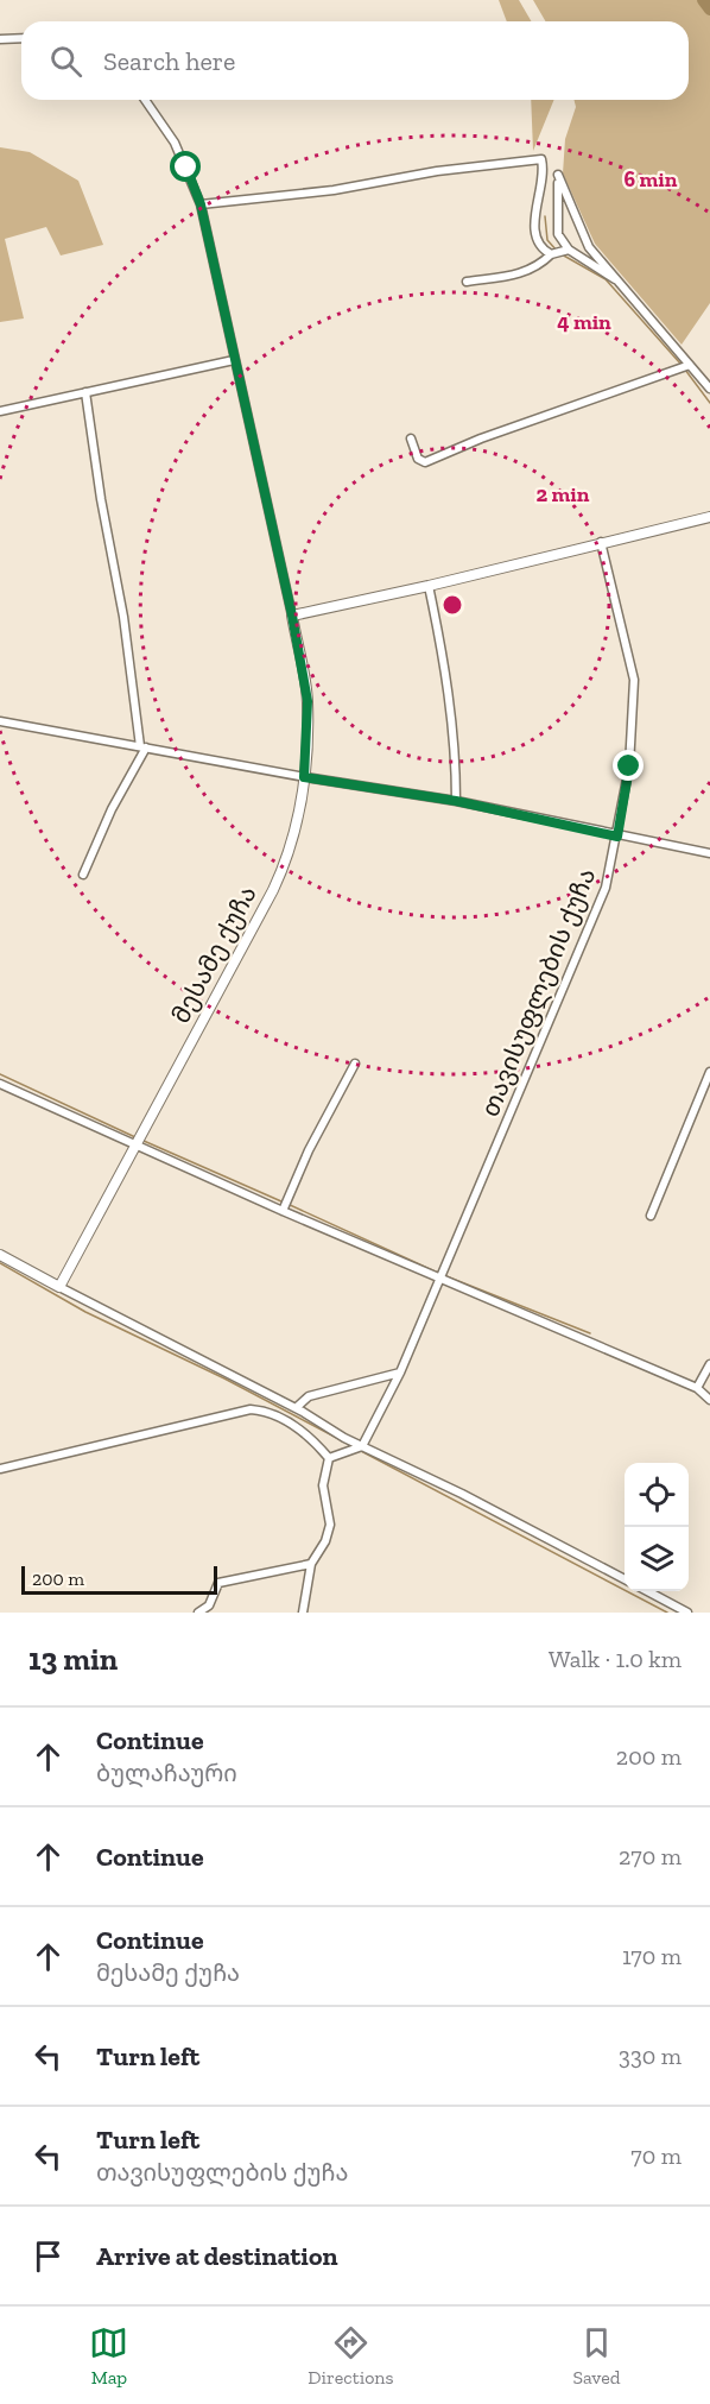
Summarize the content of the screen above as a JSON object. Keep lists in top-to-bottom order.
{
  "streets": {
    "street": ["მესამე ქუჩა", "თავისუფლების ქუჩა"]
  },
  "scale_bar": "200 m",
  "page": {
    "search": "Search here",
    "scale": "200 m",
    "heading": ["13 min", "Walk · 1.0 km"],
    "list": [
      ["Continue", "ბულაჩაური", "200 m"],
      ["Continue", "270 m"],
      ["Continue", "მესამე ქუჩა", "170 m"],
      ["Turn left", "330 m"],
      ["Turn left", "თავისუფლების ქუჩა", "70 m"],
      "Arrive at destination"
    ],
    "nav": ["Map", "Directions", "Saved"]
  },
  "rings": ["6 min", "4 min", "2 min"]
}
